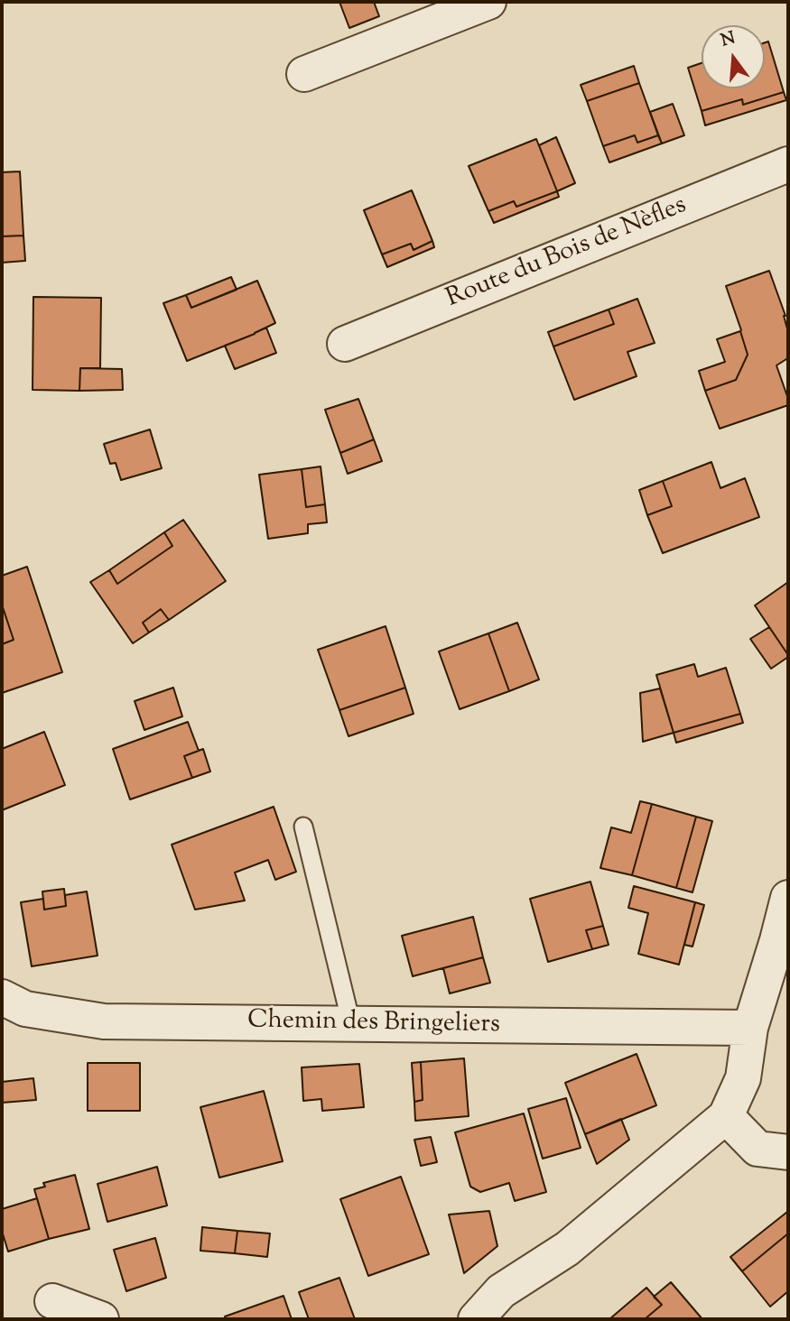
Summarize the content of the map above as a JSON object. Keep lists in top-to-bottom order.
{
  "streets": {
    "street": ["Route du Bois de Nèfles", "Chemin des Bringeliers"]
  },
  "north": "top"
}
